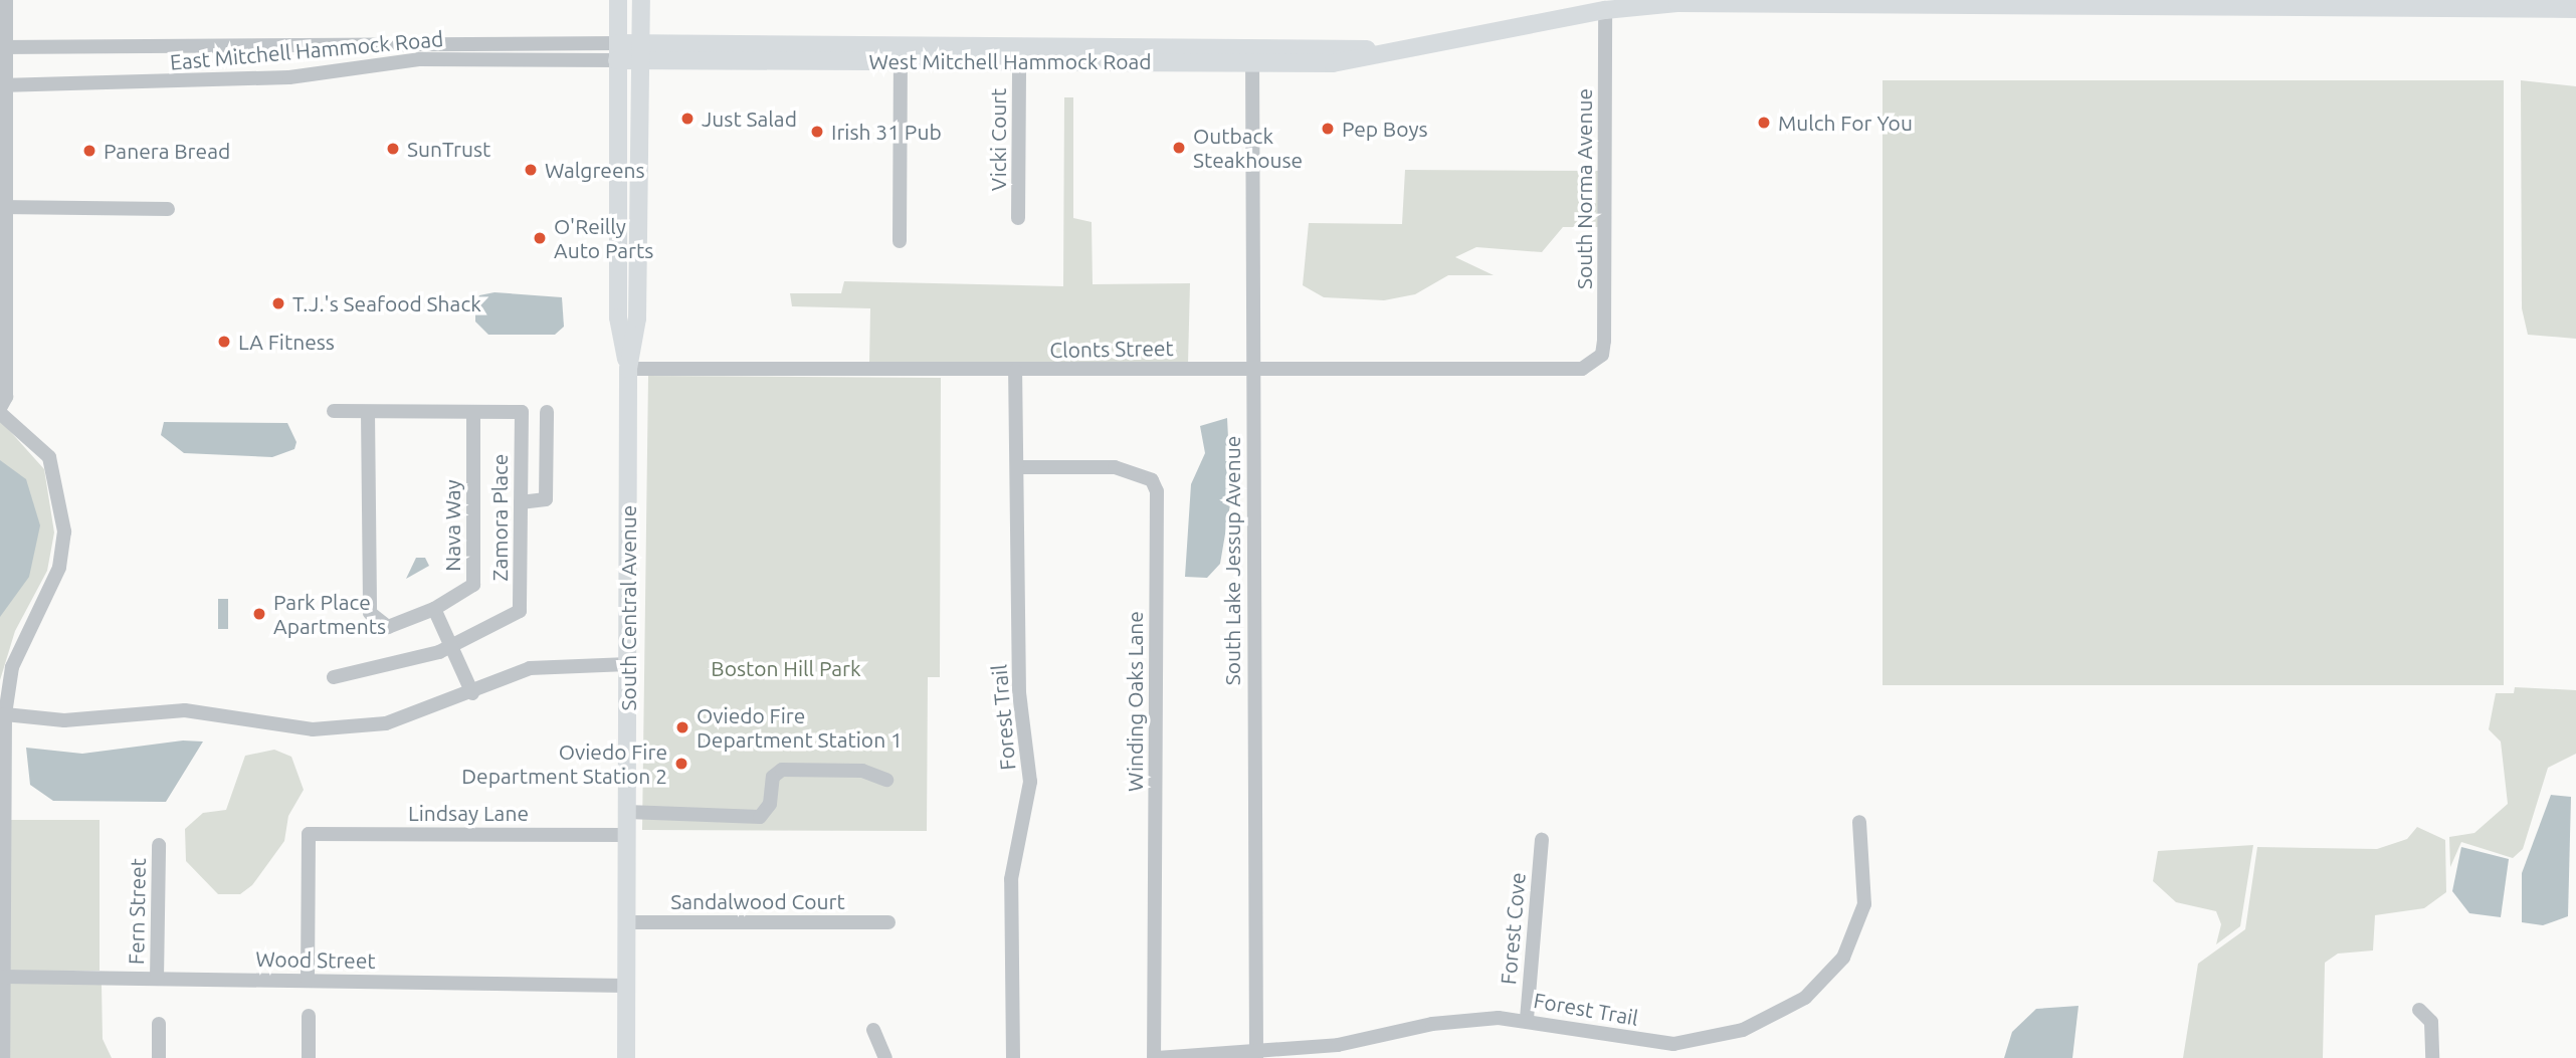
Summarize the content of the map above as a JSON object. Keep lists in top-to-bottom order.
{
  "streets": {
    "main road": ["West Mitchell Hammock Road", "South Central Avenue"],
    "street": [
      "East Mitchell Hammock Road",
      "Vicki Court",
      "South Norma Avenue",
      "Clonts Street",
      "Zamora Place",
      "Nava Way",
      "South Lake Jessup Avenue",
      "Winding Oaks Lane",
      "Forest Trail",
      "Lindsay Lane",
      "Sandalwood Court",
      "Fern Street",
      "Forest Cove",
      "Wood Street"
    ]
  },
  "crossings": [
    ["East Mitchell Hammock Road", "South Central Avenue"],
    ["West Mitchell Hammock Road", "Vicki Court"],
    ["West Mitchell Hammock Road", "South Norma Avenue"],
    ["West Mitchell Hammock Road", "South Lake Jessup Avenue"],
    ["West Mitchell Hammock Road", "South Central Avenue"],
    ["South Norma Avenue", "Clonts Street"],
    ["Clonts Street", "South Lake Jessup Avenue"],
    ["Clonts Street", "South Central Avenue"],
    ["Clonts Street", "Forest Trail"],
    ["Zamora Place", "Nava Way"],
    ["South Lake Jessup Avenue", "Forest Trail"],
    ["South Central Avenue", "Lindsay Lane"],
    ["South Central Avenue", "Sandalwood Court"],
    ["South Central Avenue", "Wood Street"],
    ["Winding Oaks Lane", "Forest Trail"],
    ["Forest Trail", "Forest Cove"],
    ["Lindsay Lane", "Wood Street"],
    ["Fern Street", "Wood Street"]
  ],
  "parks": ["Boston Hill Park"],
  "places": [
    "Just Salad",
    "Mulch For You",
    "Pep Boys",
    "Irish 31 Pub",
    "Outback Steakhouse",
    "SunTrust",
    "Panera Bread",
    "Walgreens",
    "O'Reilly Auto Parts",
    "T.J.'s Seafood Shack",
    "LA Fitness",
    "Park Place Apartments",
    "Oviedo Fire Department Station 1",
    "Oviedo Fire Department Station 2"
  ]
}
